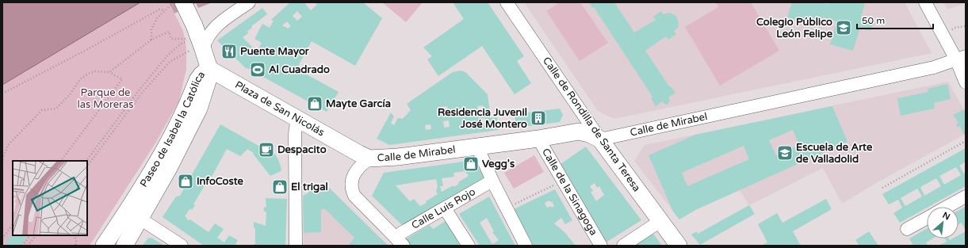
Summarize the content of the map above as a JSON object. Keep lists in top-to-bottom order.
{
  "streets": {
    "main road": [
      "Plaza de San Nicolás",
      "Calle de Rondilla de Santa Teresa",
      "Calle de Mirabel",
      "Paseo de Isabel la Católica"
    ],
    "street": ["Calle de la Sinagoga", "Calle Luis Rojo"]
  },
  "crossings": [
    ["Plaza de San Nicolás", "Calle de Mirabel"],
    ["Plaza de San Nicolás", "Paseo de Isabel la Católica"],
    ["Calle de Rondilla de Santa Teresa", "Calle de Mirabel"],
    ["Calle de Mirabel", "Calle de la Sinagoga"]
  ],
  "parks": ["Parque de las Moreras"],
  "places": {
    "school or university": ["Colegio Público León Felipe", "Escuela de Arte de Valladolid"],
    "restaurant": ["Puente Mayor"],
    "sports": ["Al Cuadrado"],
    "shop": [
      "Mayte García",
      "Vegg's",
      "InfoCoste",
      "El trigal"
    ],
    "building": ["Residencia Juvenil José Montero"],
    "cafe": ["Despacito"]
  },
  "scale_bar": "50 m",
  "north": "top right"
}
